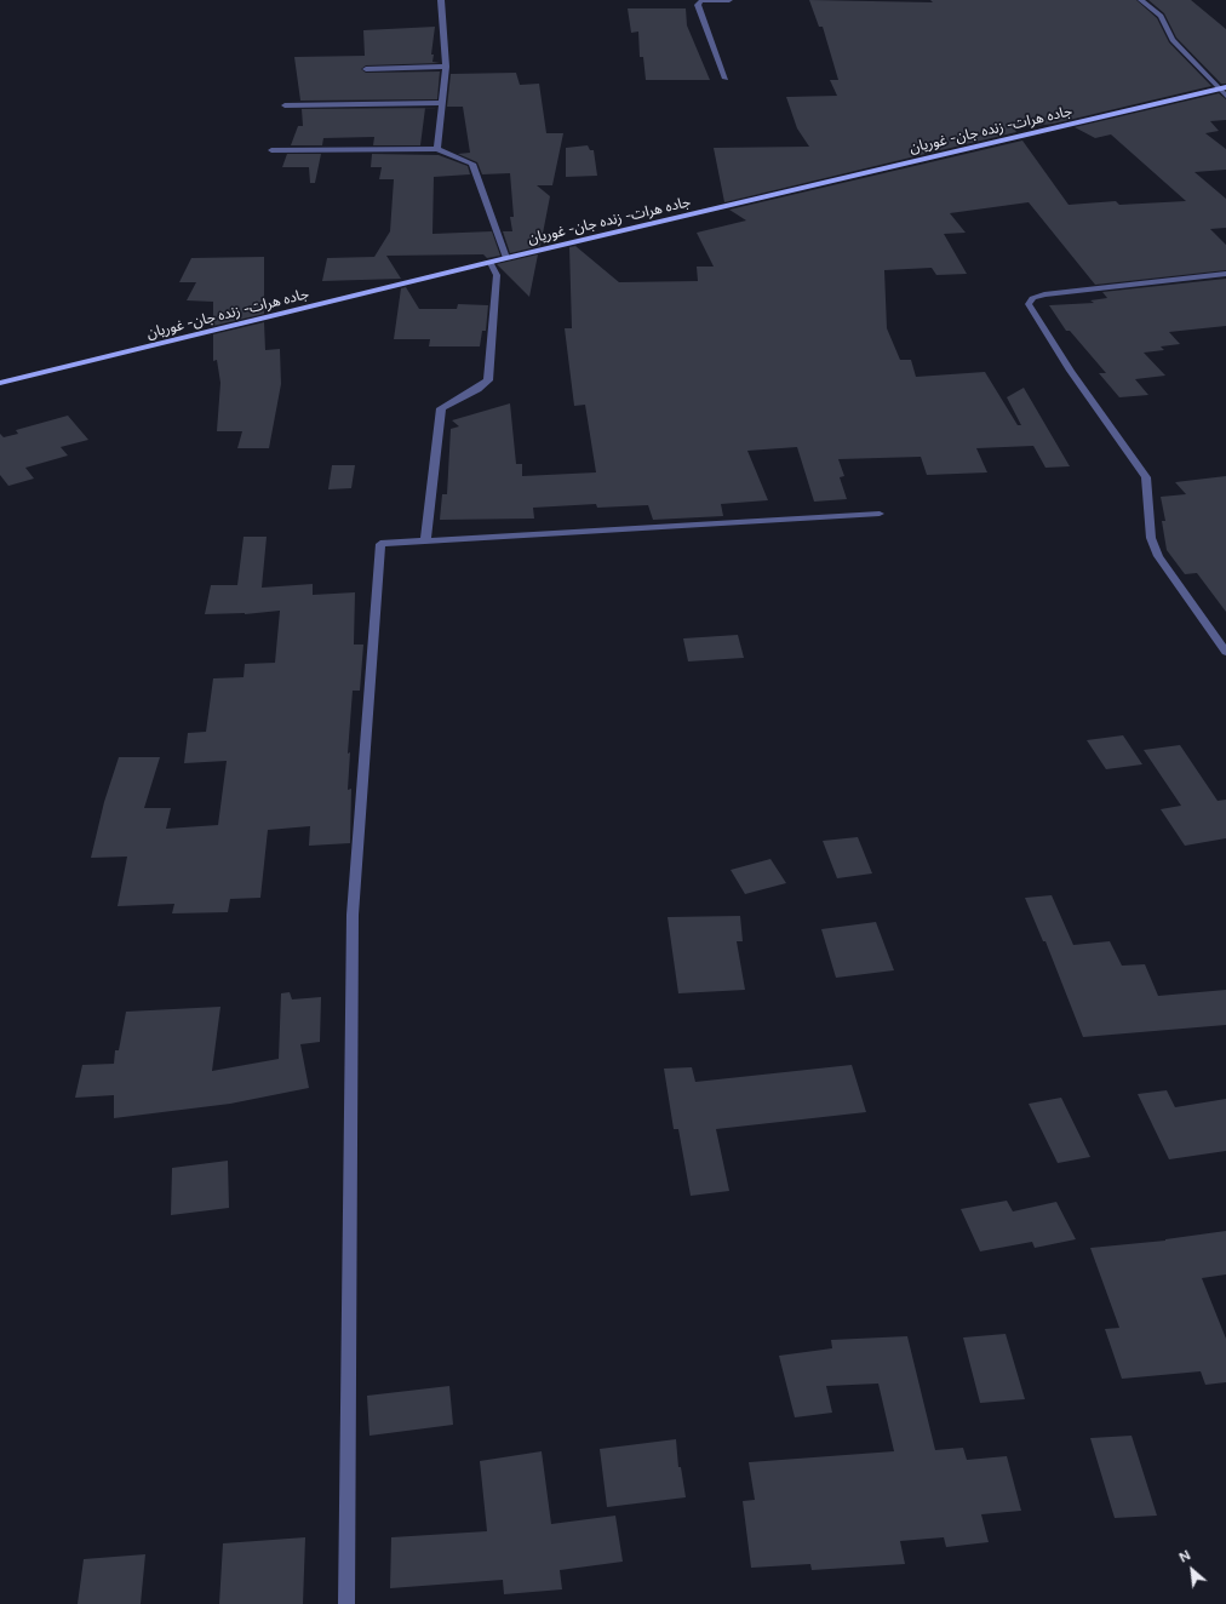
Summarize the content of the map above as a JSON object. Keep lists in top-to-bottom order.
{
  "streets": {
    "main road": ["جاده هرات- زنده جان- غوریان"]
  },
  "north": "top left"
}
